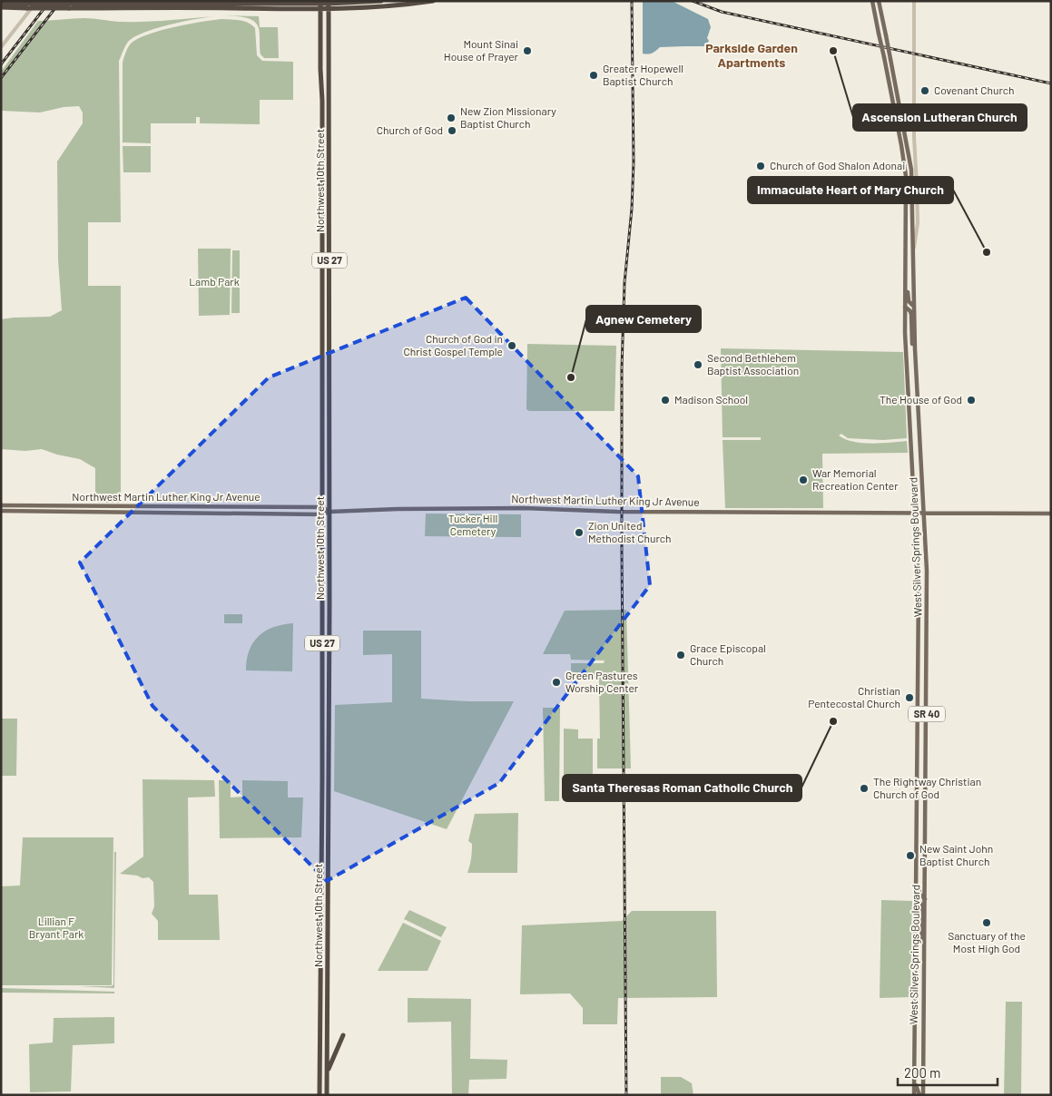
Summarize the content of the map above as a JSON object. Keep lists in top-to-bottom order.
{
  "streets": {
    "highway": ["Northwest 10th Street", "US 27"],
    "main road": ["Northwest Martin Luther King Jr Avenue", "West Silver Springs Boulevard", "SR 40"]
  },
  "crossings": [
    ["Northwest 10th Street", "Northwest Martin Luther King Jr Avenue"],
    ["Northwest Martin Luther King Jr Avenue", "West Silver Springs Boulevard"]
  ],
  "districts": ["Parkside Garden Apartments"],
  "parks": ["Lamb Park", "Tucker Hill Cemetery", "Lillian F Bryant Park"],
  "places": [
    "Mount Sinai House of Prayer",
    "Ascension Lutheran Church",
    "Greater Hopewell Baptist Church",
    "Covenant Church",
    "New Zion Missionary Baptist Church",
    "Church of God",
    "Church of God Shalon Adonai",
    "Immaculate Heart of Mary Church",
    "Church of God in Christ Gospel Temple",
    "Second Bethlehem Baptist Association",
    "Agnew Cemetery",
    "Madison School",
    "The House of God",
    "War Memorial Recreation Center",
    "Zion United Methodist Church",
    "Grace Episcopal Church",
    "Green Pastures Worship Center",
    "Christian Pentecostal Church",
    "Santa Theresas Roman Catholic Church",
    "The Rightway Christian Church of God",
    "New Saint John Baptist Church",
    "Sanctuary of the Most High God"
  ],
  "scale_bar": "200 m"
}
